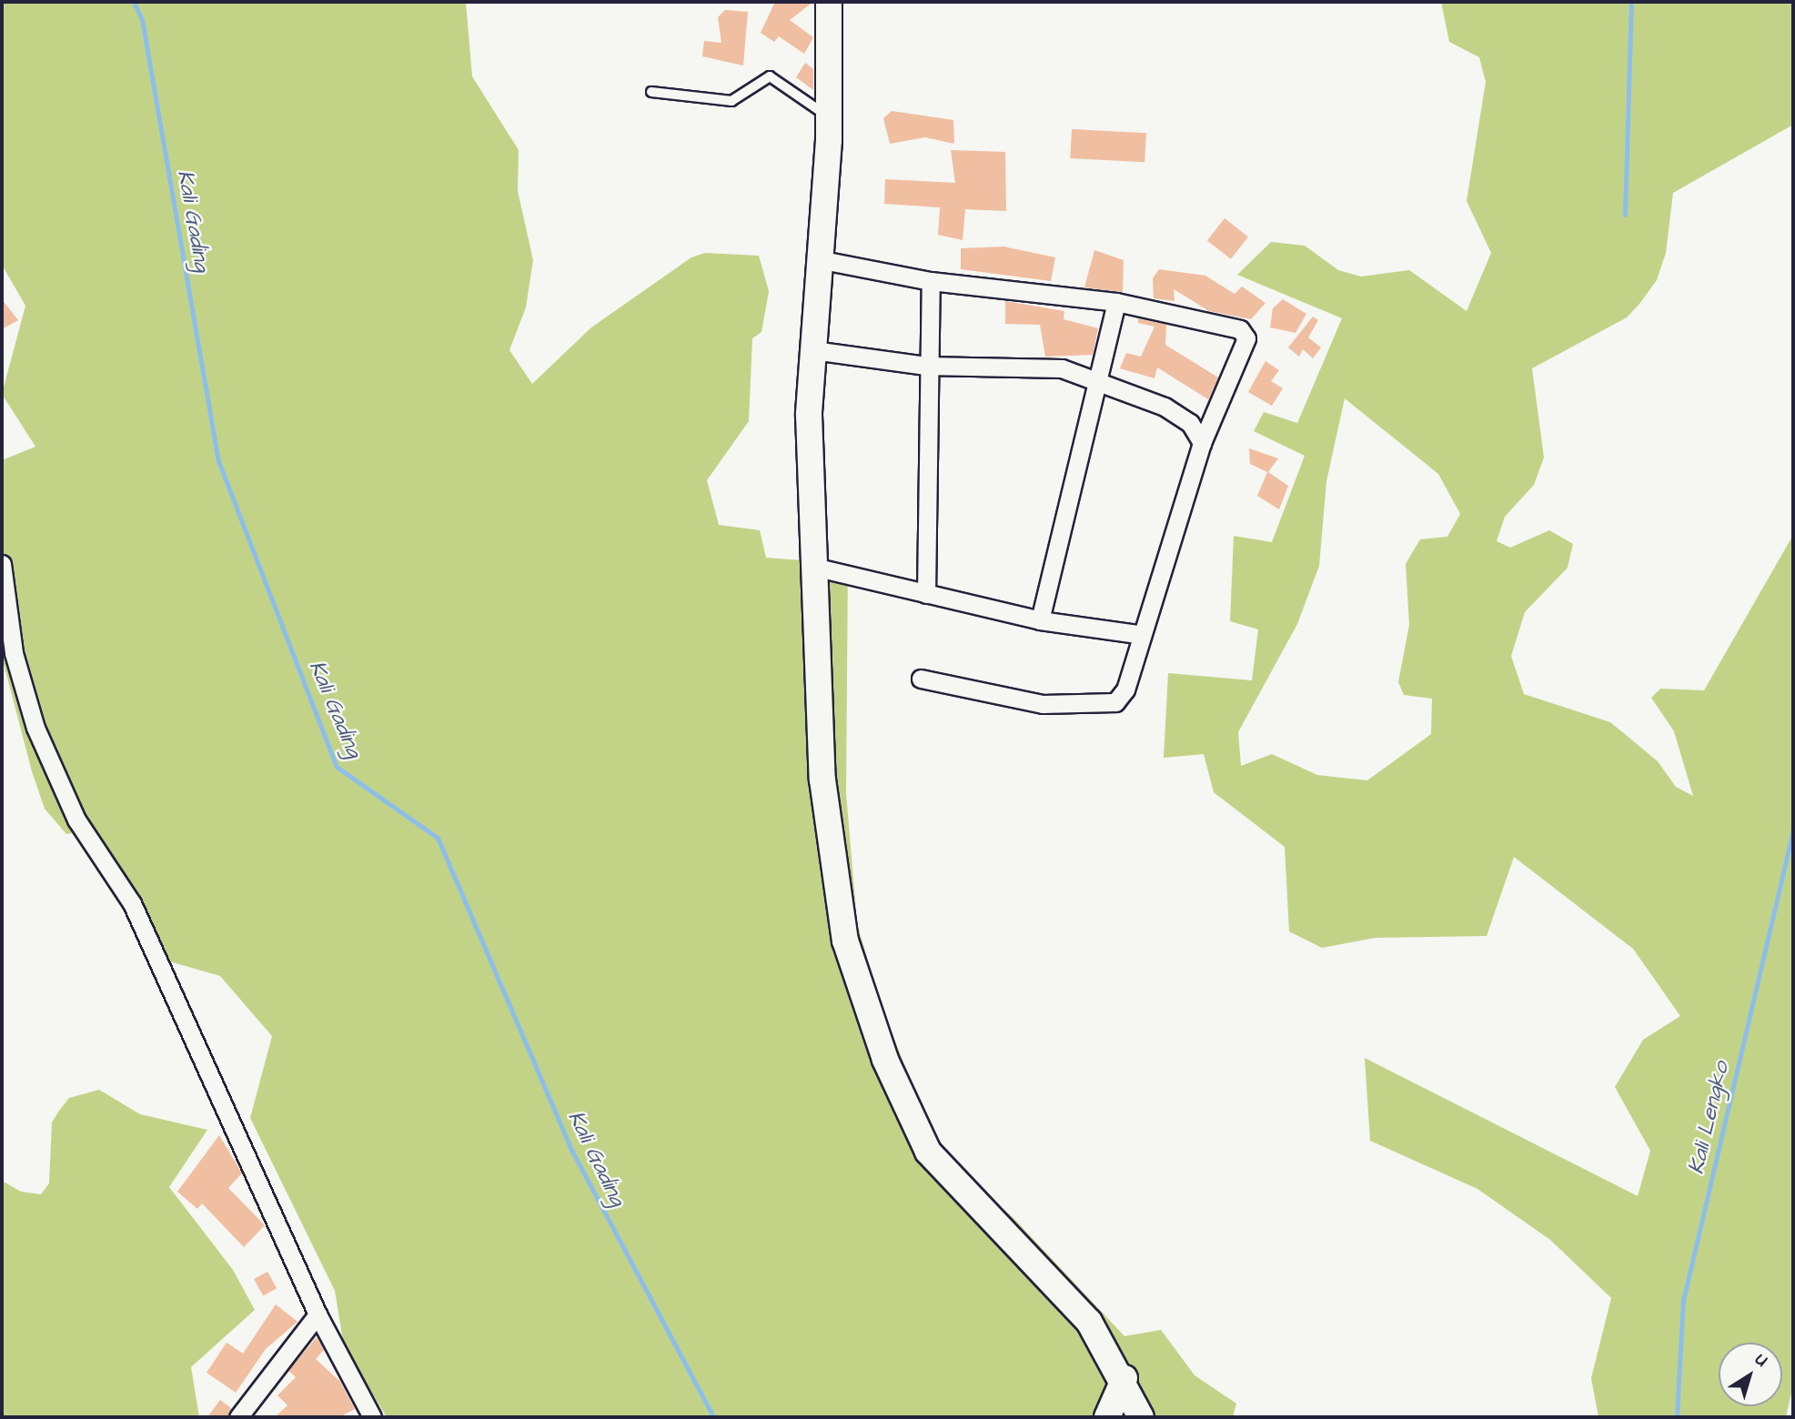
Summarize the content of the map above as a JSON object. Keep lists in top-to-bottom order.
{
  "water": ["Kali Gading", "Kali Lengko"],
  "north": "top right"
}
